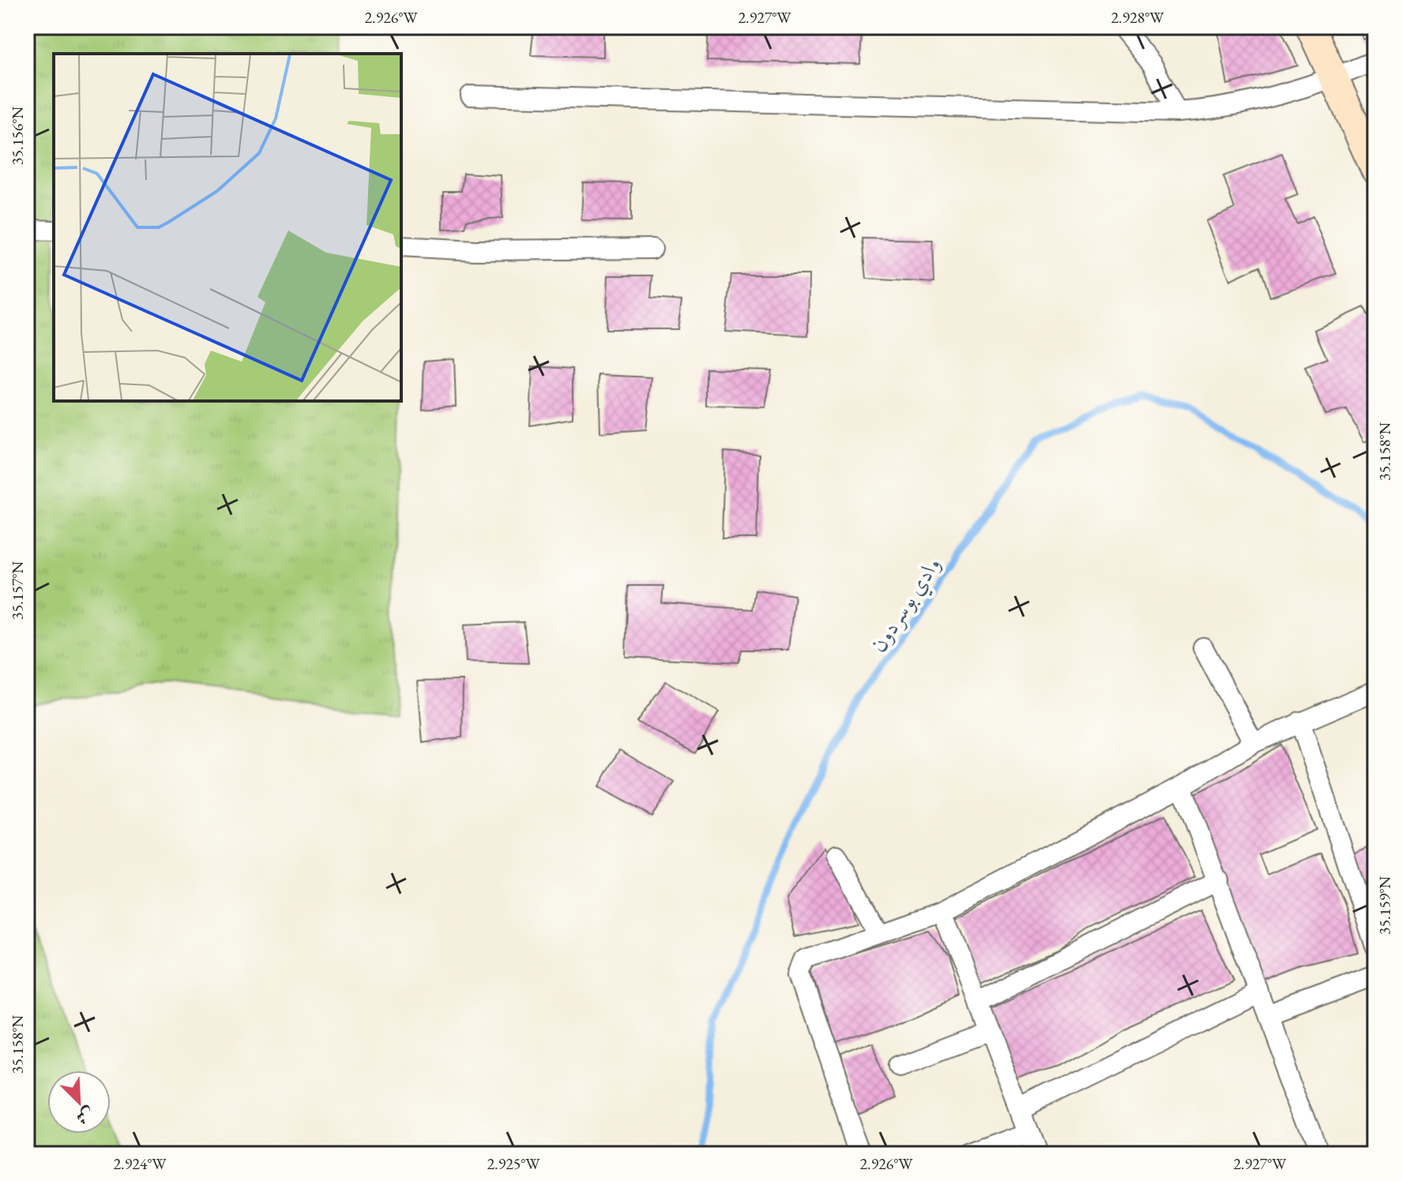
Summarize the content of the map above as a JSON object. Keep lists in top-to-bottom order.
{
  "water": ["وادي بوسردون"],
  "north": "bottom right",
  "coordinates": [
    "2.926°W",
    "2.927°W",
    "2.928°W",
    "35.156°N",
    "35.158°N",
    "35.157°N",
    "35.159°N",
    "2.924°W",
    "2.925°W"
  ]
}
